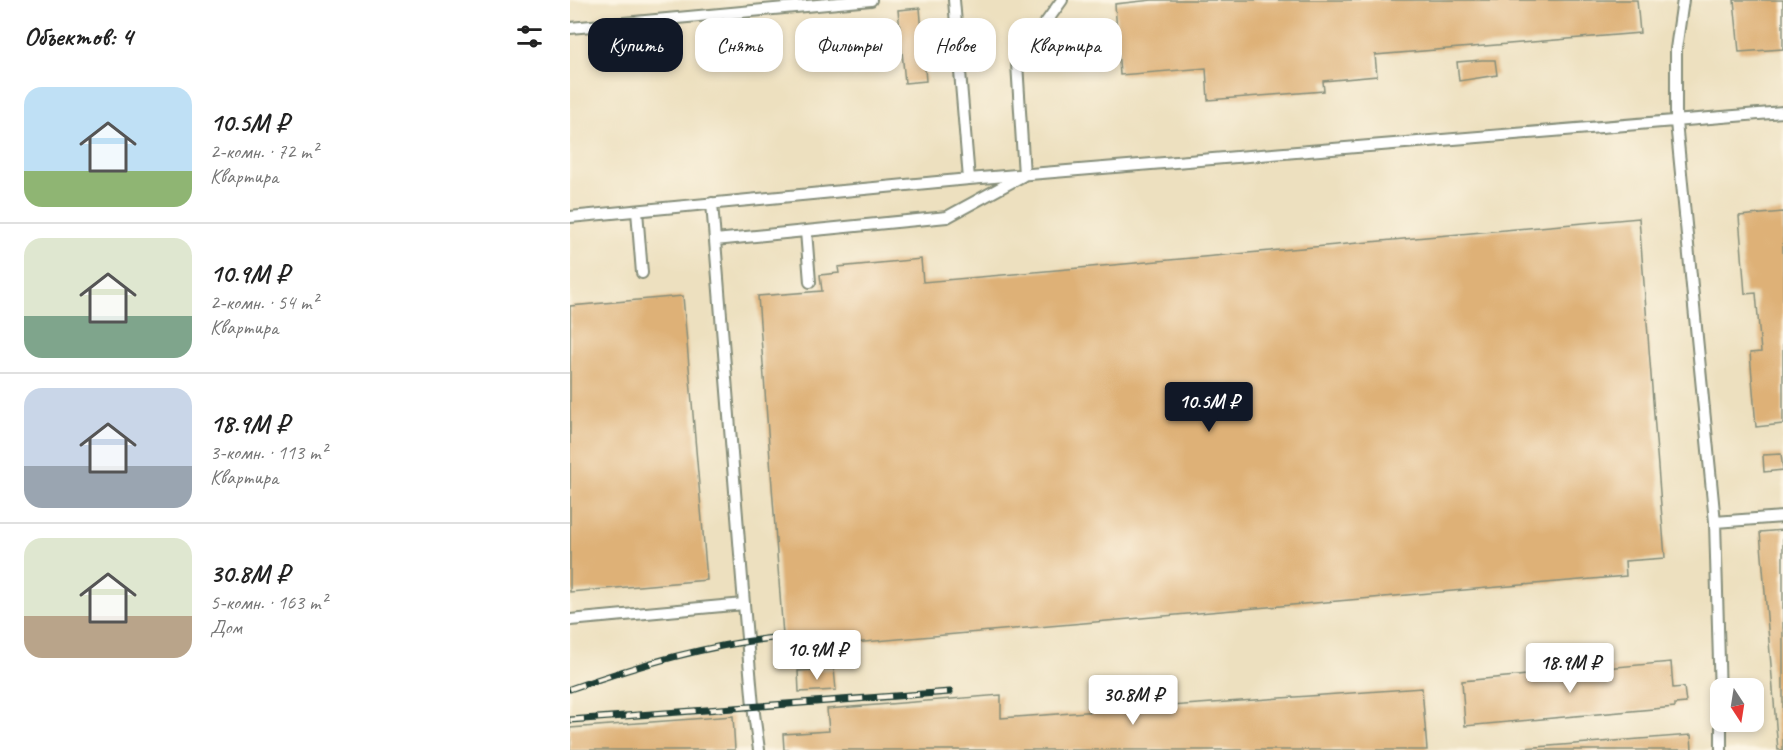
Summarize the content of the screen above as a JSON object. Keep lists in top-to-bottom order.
{
  "north": "bottom",
  "page": {
    "heading": "Объектов: 4",
    "chip": [
      "Купить",
      "Снять",
      "Фильтры",
      "Новое",
      "Квартира"
    ],
    "list": [
      {
        "name": "10.5M ₽",
        "note": "2-комн. · 72 m² · Квартира"
      },
      {
        "name": "10.9M ₽",
        "note": "2-комн. · 54 m² · Квартира"
      },
      {
        "name": "18.9M ₽",
        "note": "3-комн. · 113 m² · Квартира"
      },
      {
        "name": "30.8M ₽",
        "note": "5-комн. · 163 m² · Дом"
      }
    ],
    "price": [
      "10.5M ₽",
      "10.9M ₽",
      "18.9M ₽",
      "30.8M ₽"
    ]
  }
}
